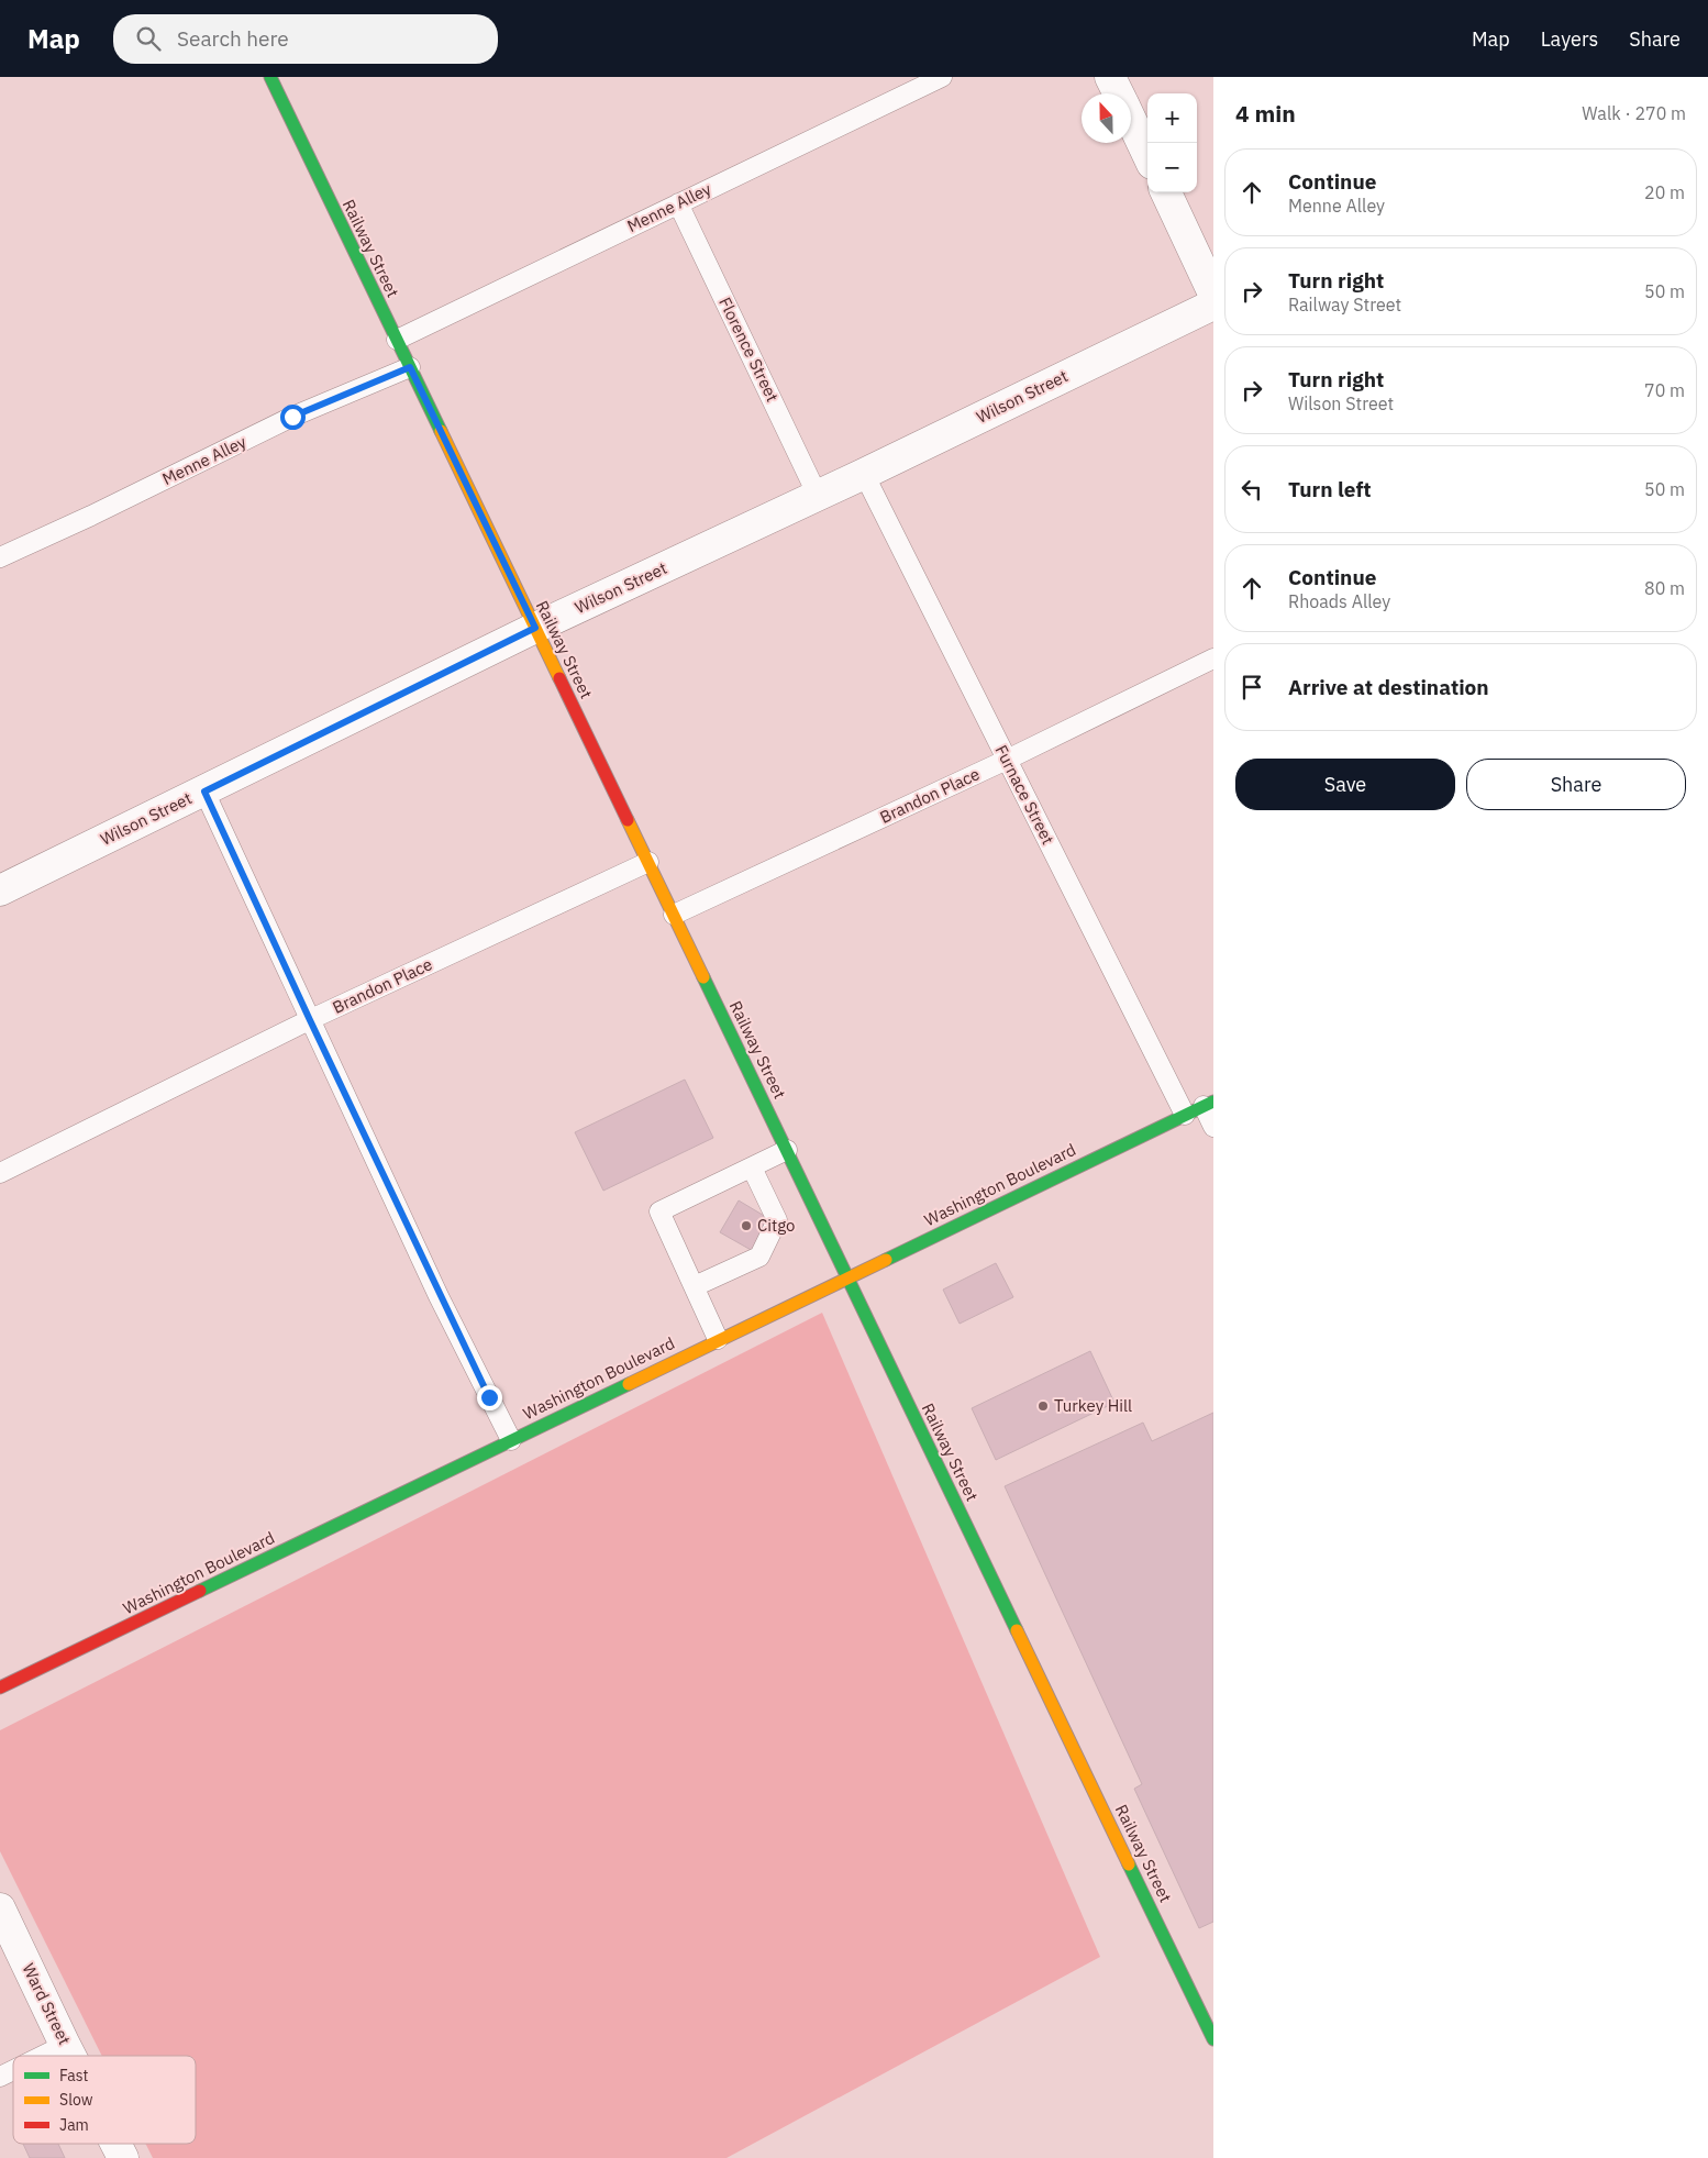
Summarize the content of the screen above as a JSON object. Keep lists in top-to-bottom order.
{
  "streets": {
    "street": [
      "Railway Street",
      "Wilson Street",
      "Washington Boulevard",
      "Ward Street"
    ],
    "lane": [
      "Menne Alley",
      "Florence Street",
      "Furnace Street",
      "Brandon Place"
    ]
  },
  "crossings": [
    ["Menne Alley", "Railway Street"],
    ["Menne Alley", "Florence Street"],
    ["Railway Street", "Wilson Street"],
    ["Railway Street", "Brandon Place"],
    ["Railway Street", "Washington Boulevard"],
    ["Florence Street", "Wilson Street"],
    ["Wilson Street", "Furnace Street"],
    ["Furnace Street", "Brandon Place"],
    ["Furnace Street", "Washington Boulevard"]
  ],
  "places": ["Citgo", "Turkey Hill"],
  "legend": ["Fast", "Slow", "Jam"],
  "north": "top",
  "page": {
    "header": "Map",
    "search": "Search here",
    "nav": ["Map", "Layers", "Share"],
    "heading": ["4 min", "Walk · 270 m"],
    "map_buttons": ["+", "−"],
    "list": [
      ["Continue", "Menne Alley", "20 m"],
      ["Turn right", "Railway Street", "50 m"],
      ["Turn right", "Wilson Street", "70 m"],
      ["Turn left", "50 m"],
      ["Continue", "Rhoads Alley", "80 m"],
      "Arrive at destination"
    ],
    "buttons": ["Save", "Share"]
  }
}
